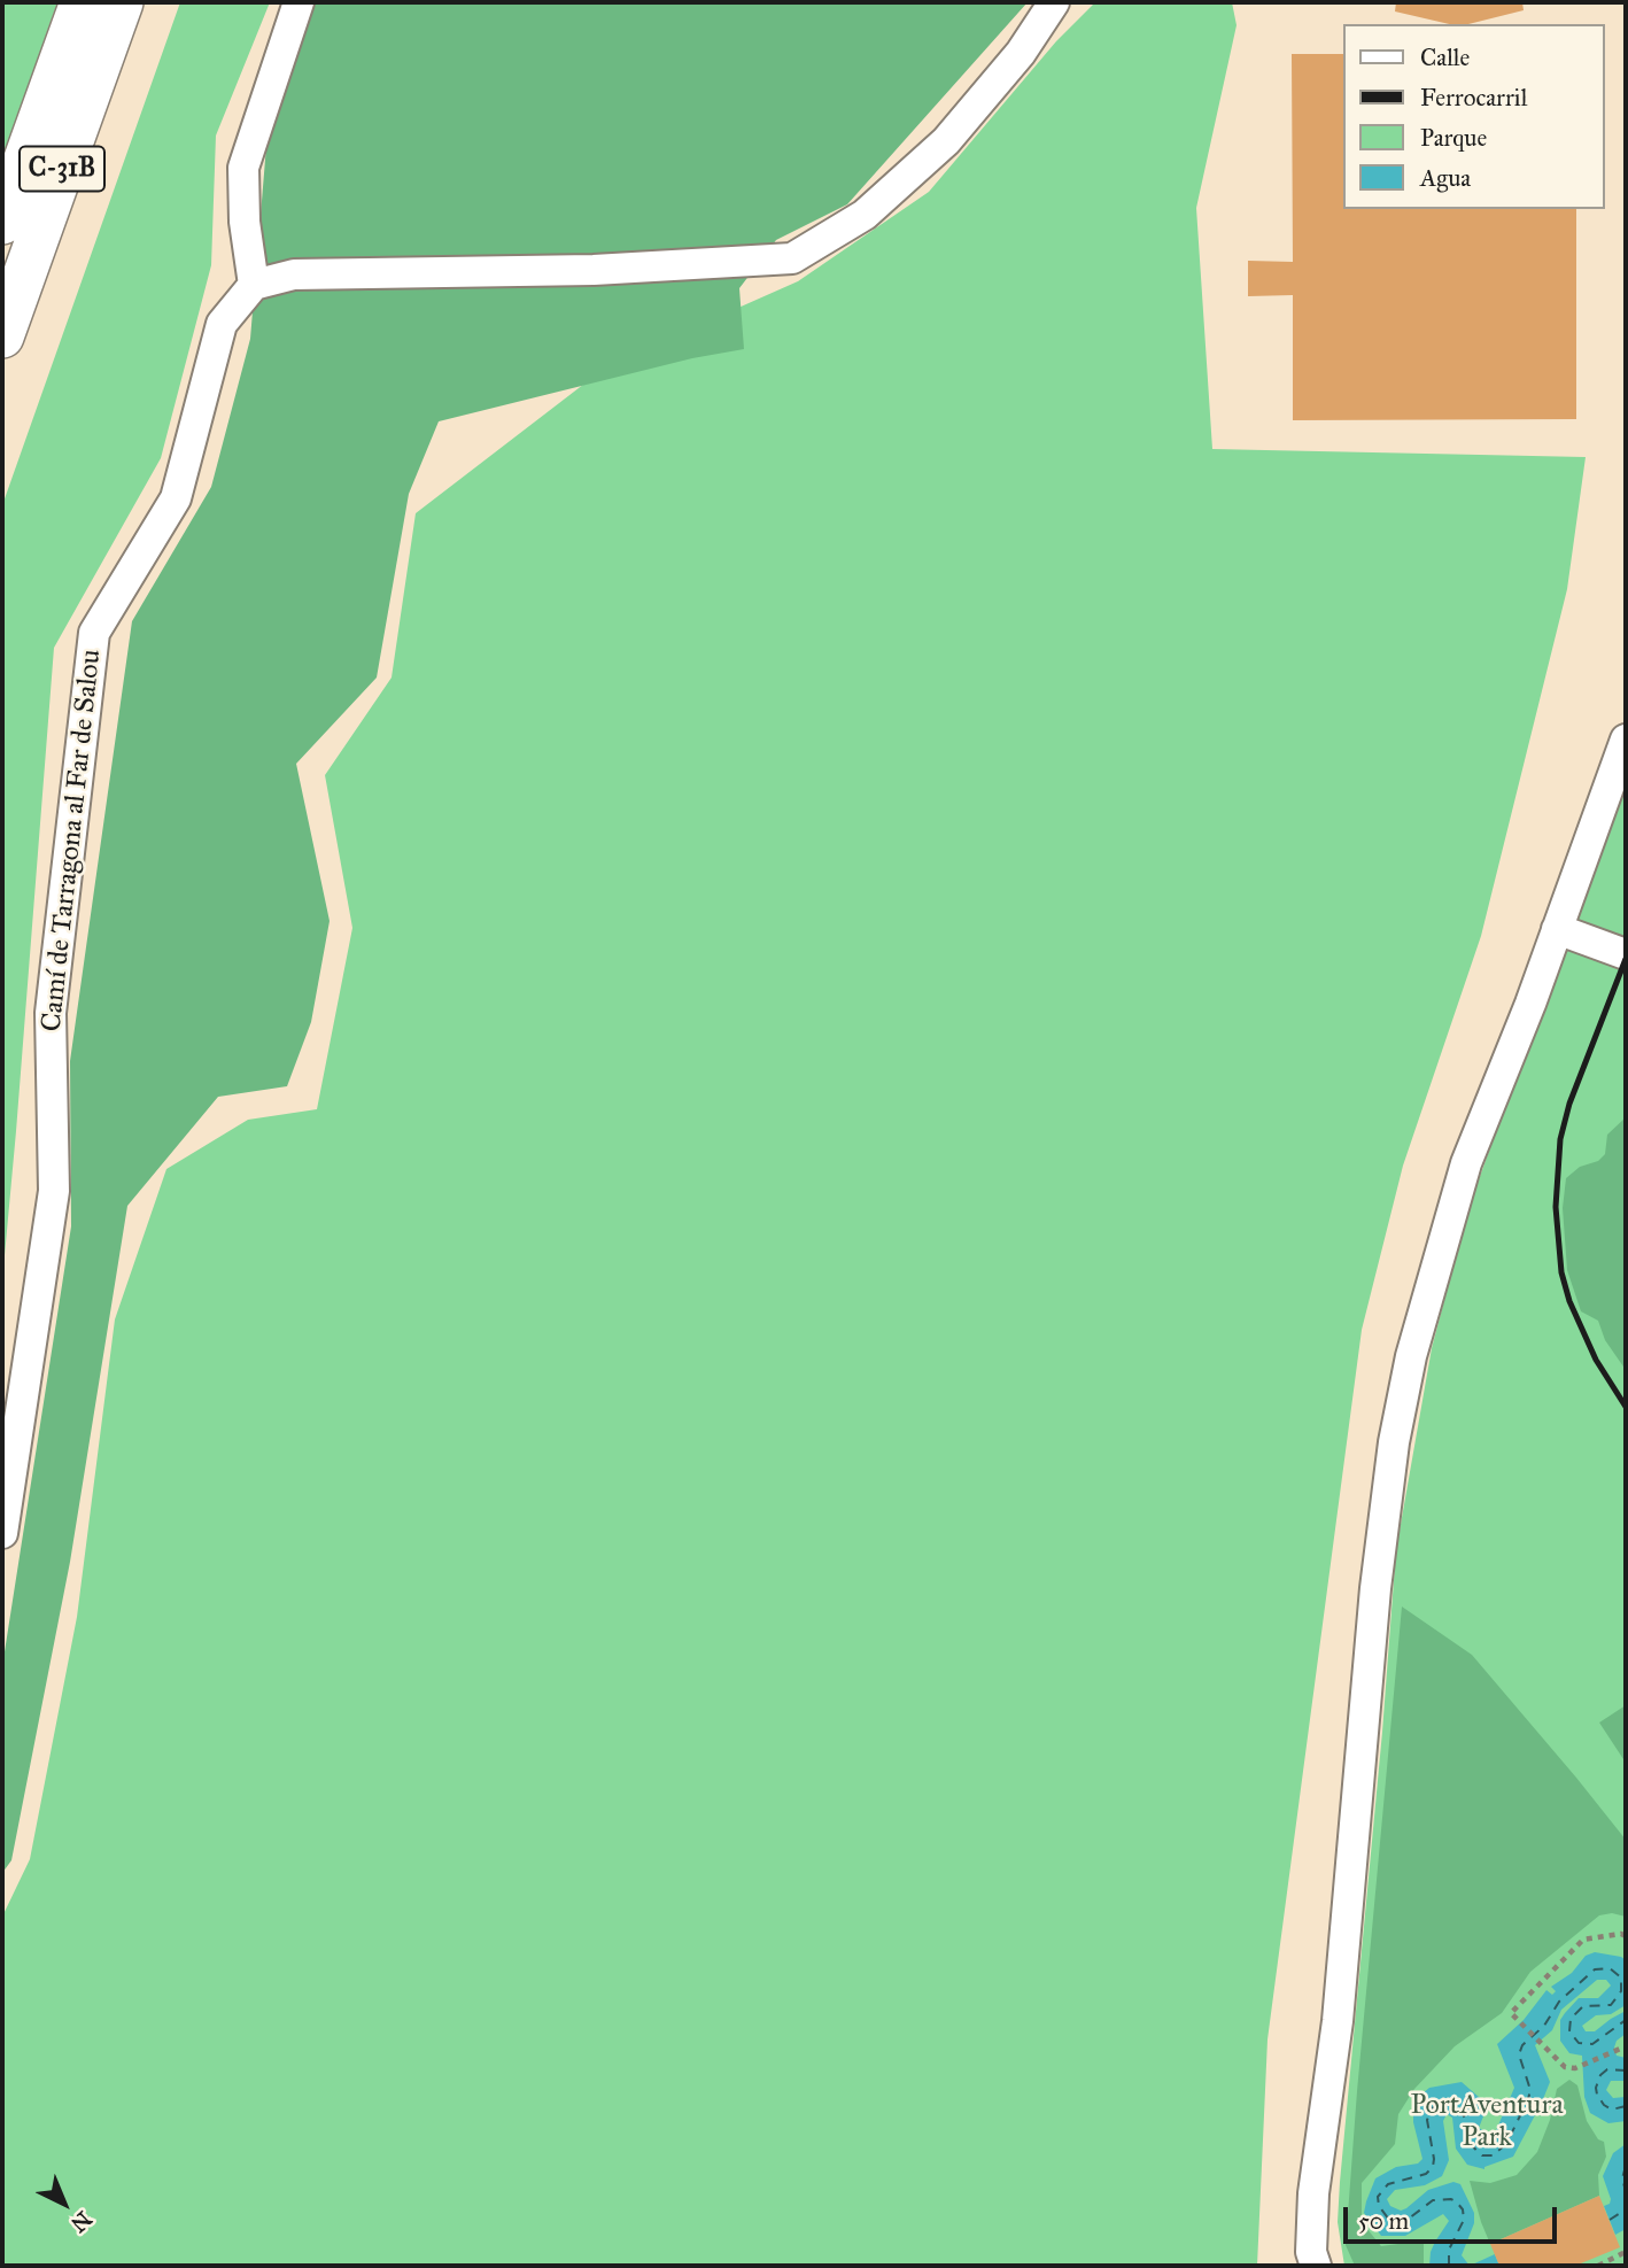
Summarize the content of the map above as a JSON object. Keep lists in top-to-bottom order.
{
  "streets": {
    "highway": ["C-31B"],
    "street": ["Camí de Tarragona al Far de Salou"]
  },
  "parks": ["PortAventura Park"],
  "legend": [
    "Calle",
    "Ferrocarril",
    "Parque",
    "Agua"
  ],
  "scale_bar": "50 m",
  "north": "bottom right"
}
